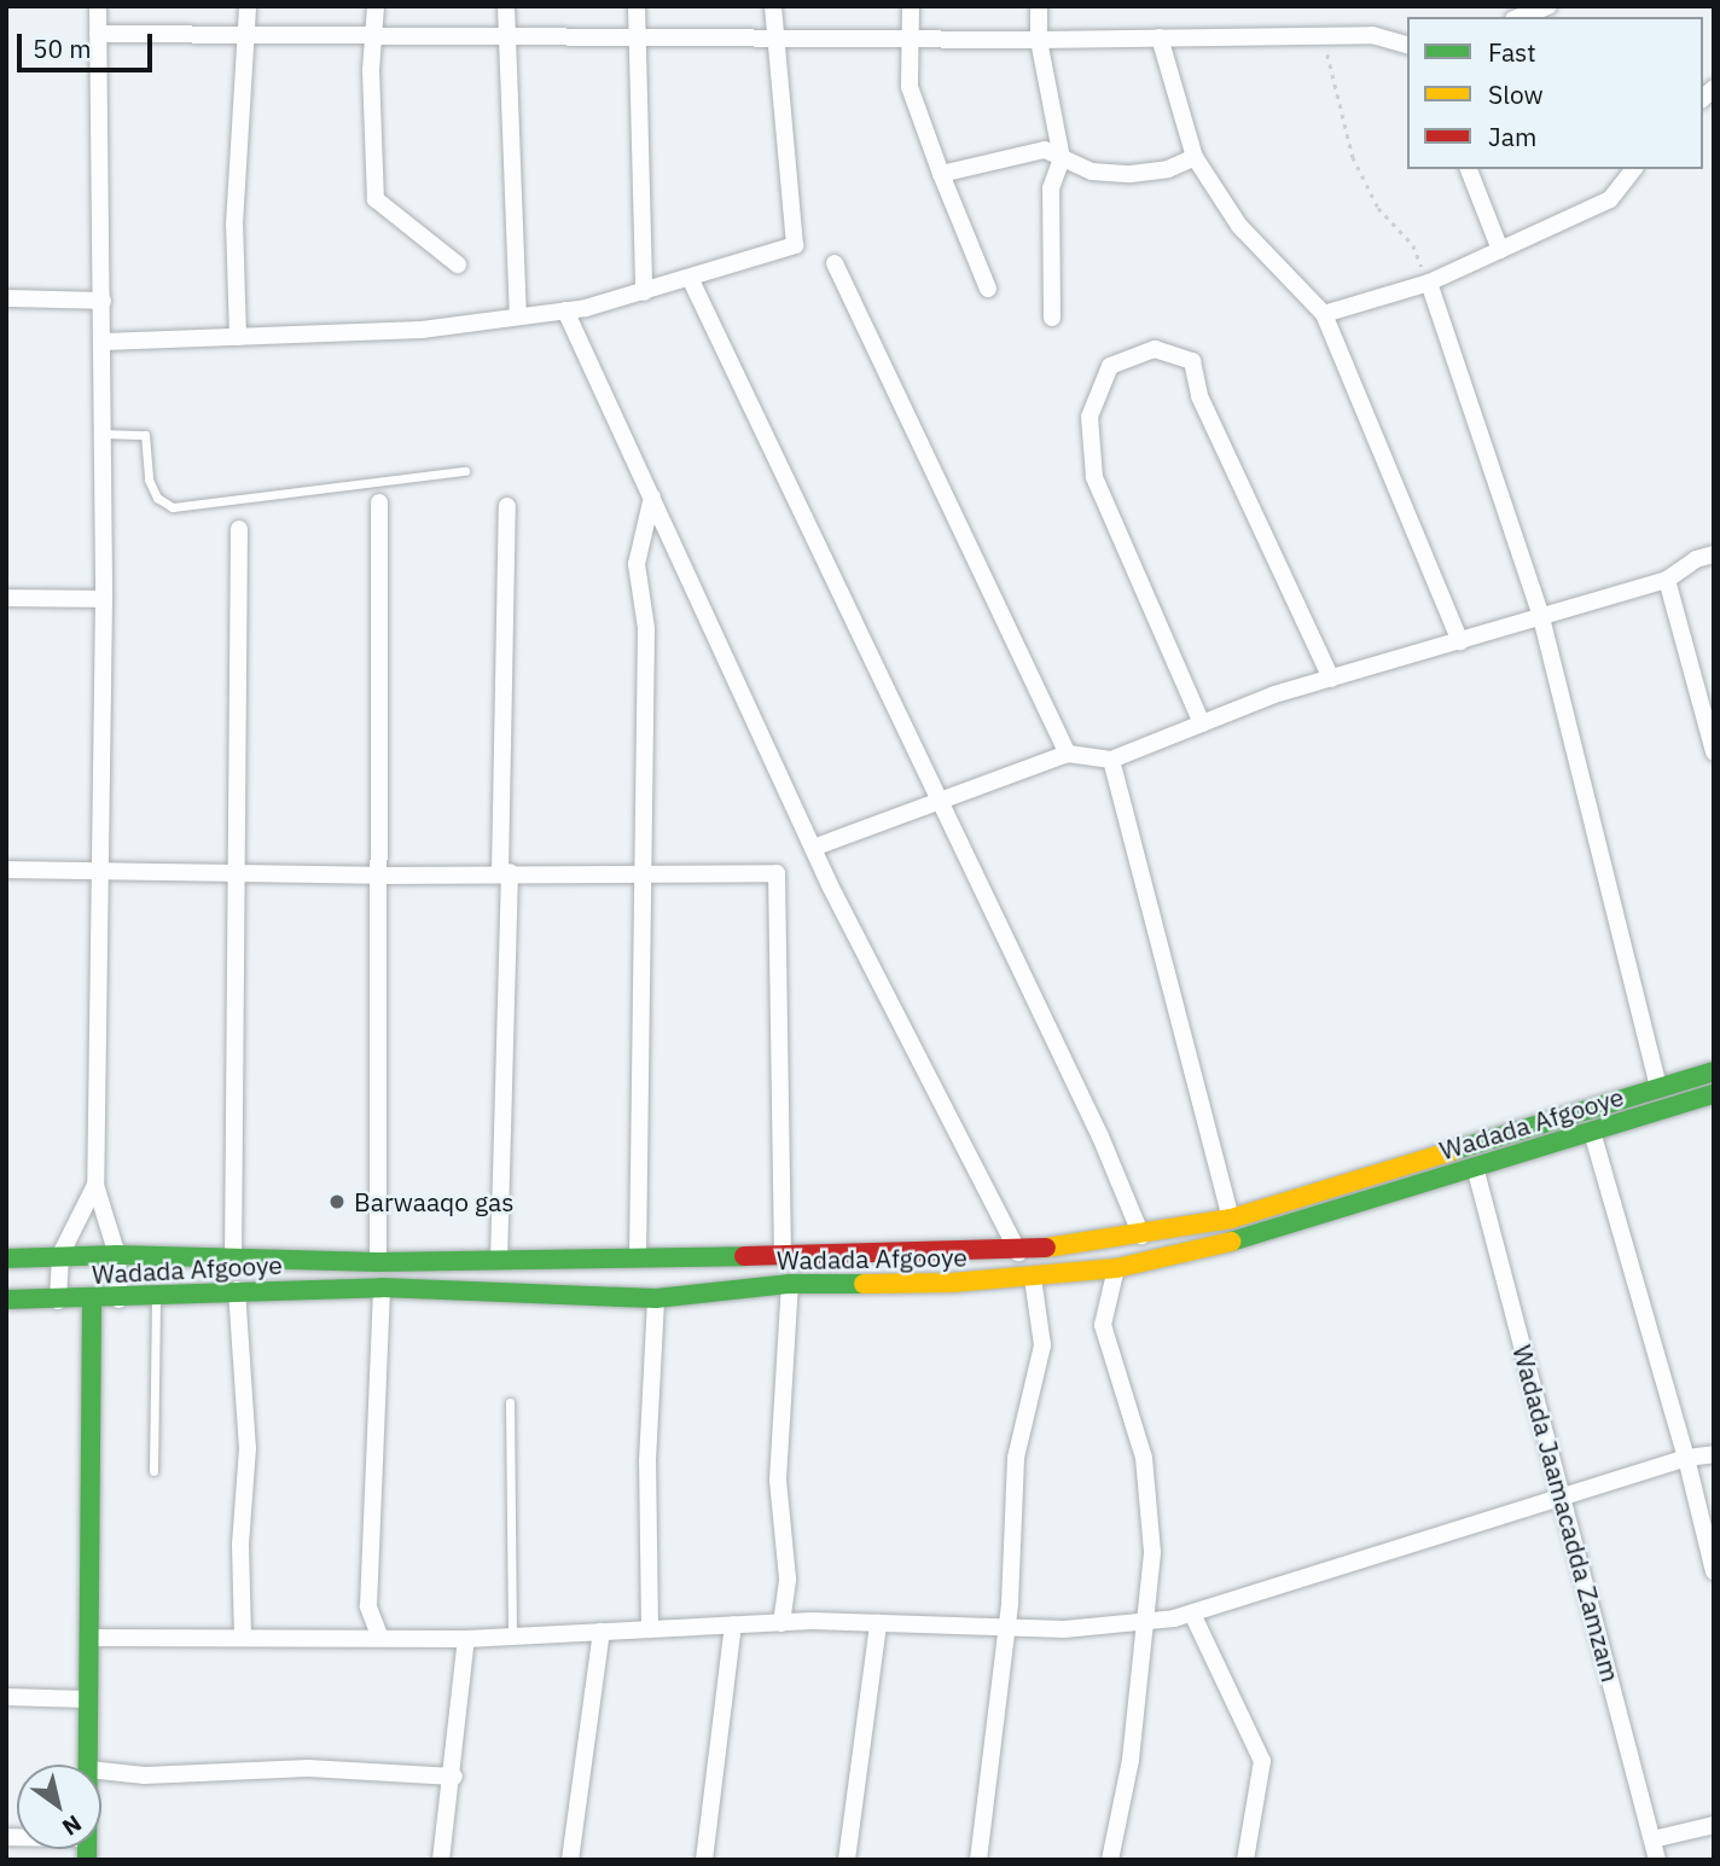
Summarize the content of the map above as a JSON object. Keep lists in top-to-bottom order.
{
  "streets": {
    "main road": ["Wadada Afgooye"],
    "street": ["Wadada Jaamacadda Zamzam"]
  },
  "crossings": [
    ["Wadada Afgooye", "Wadada Jaamacadda Zamzam"]
  ],
  "places": ["Barwaaqo gas"],
  "legend": ["Fast", "Slow", "Jam"],
  "scale_bar": "50 m",
  "north": "bottom right"
}
